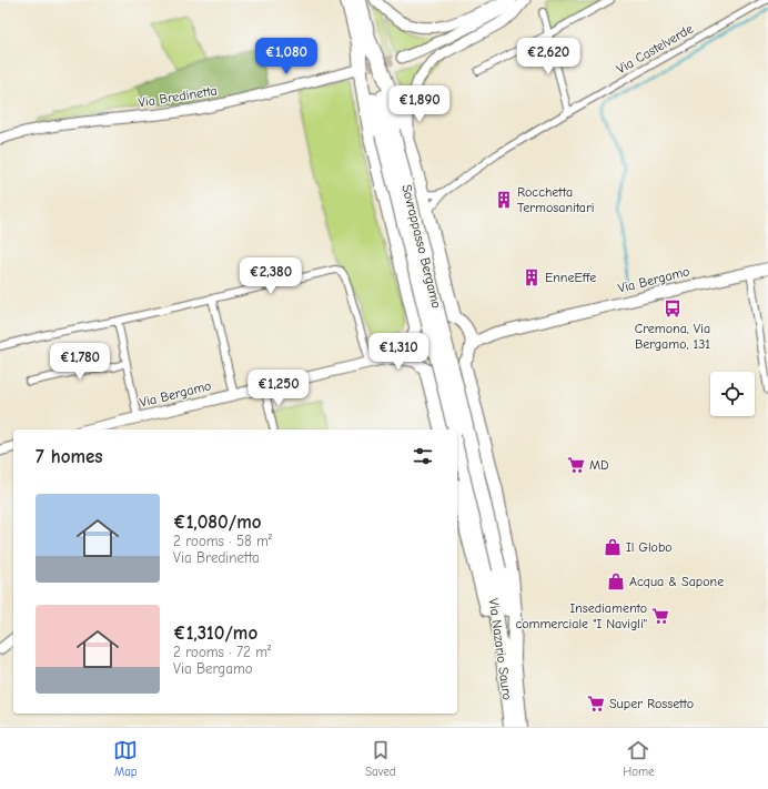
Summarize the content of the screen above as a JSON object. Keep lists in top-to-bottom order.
{
  "streets": {
    "highway": ["Sovrappasso Bergamo", "Via Nazario Sauro"],
    "main road": ["Via Bergamo"],
    "street": ["Via Castelverde", "Via Bredinetta"]
  },
  "crossings": [
    ["Sovrappasso Bergamo", "Via Nazario Sauro"]
  ],
  "places": {
    "building": ["Rocchetta Termosanitari", "EnneEffe"],
    "bus stop": ["Cremona, Via Bergamo, 131"],
    "supermarket": ["MD", "Insediamento commerciale \"I Navigli\"", "Super Rossetto"],
    "shop": ["Il Globo", "Acqua & Sapone"]
  },
  "page": {
    "price": [
      "€1,080",
      "€2,620",
      "€1,890",
      "€2,380",
      "€1,310",
      "€1,780",
      "€1,250"
    ],
    "heading": "7 homes",
    "list": [
      {
        "name": "€1,080/mo",
        "note": "2 rooms · 58 m² · Via Bredinetta"
      },
      {
        "name": "€1,310/mo",
        "note": "2 rooms · 72 m² · Via Bergamo"
      }
    ],
    "tabs": ["Map", "Saved", "Home"]
  }
}
